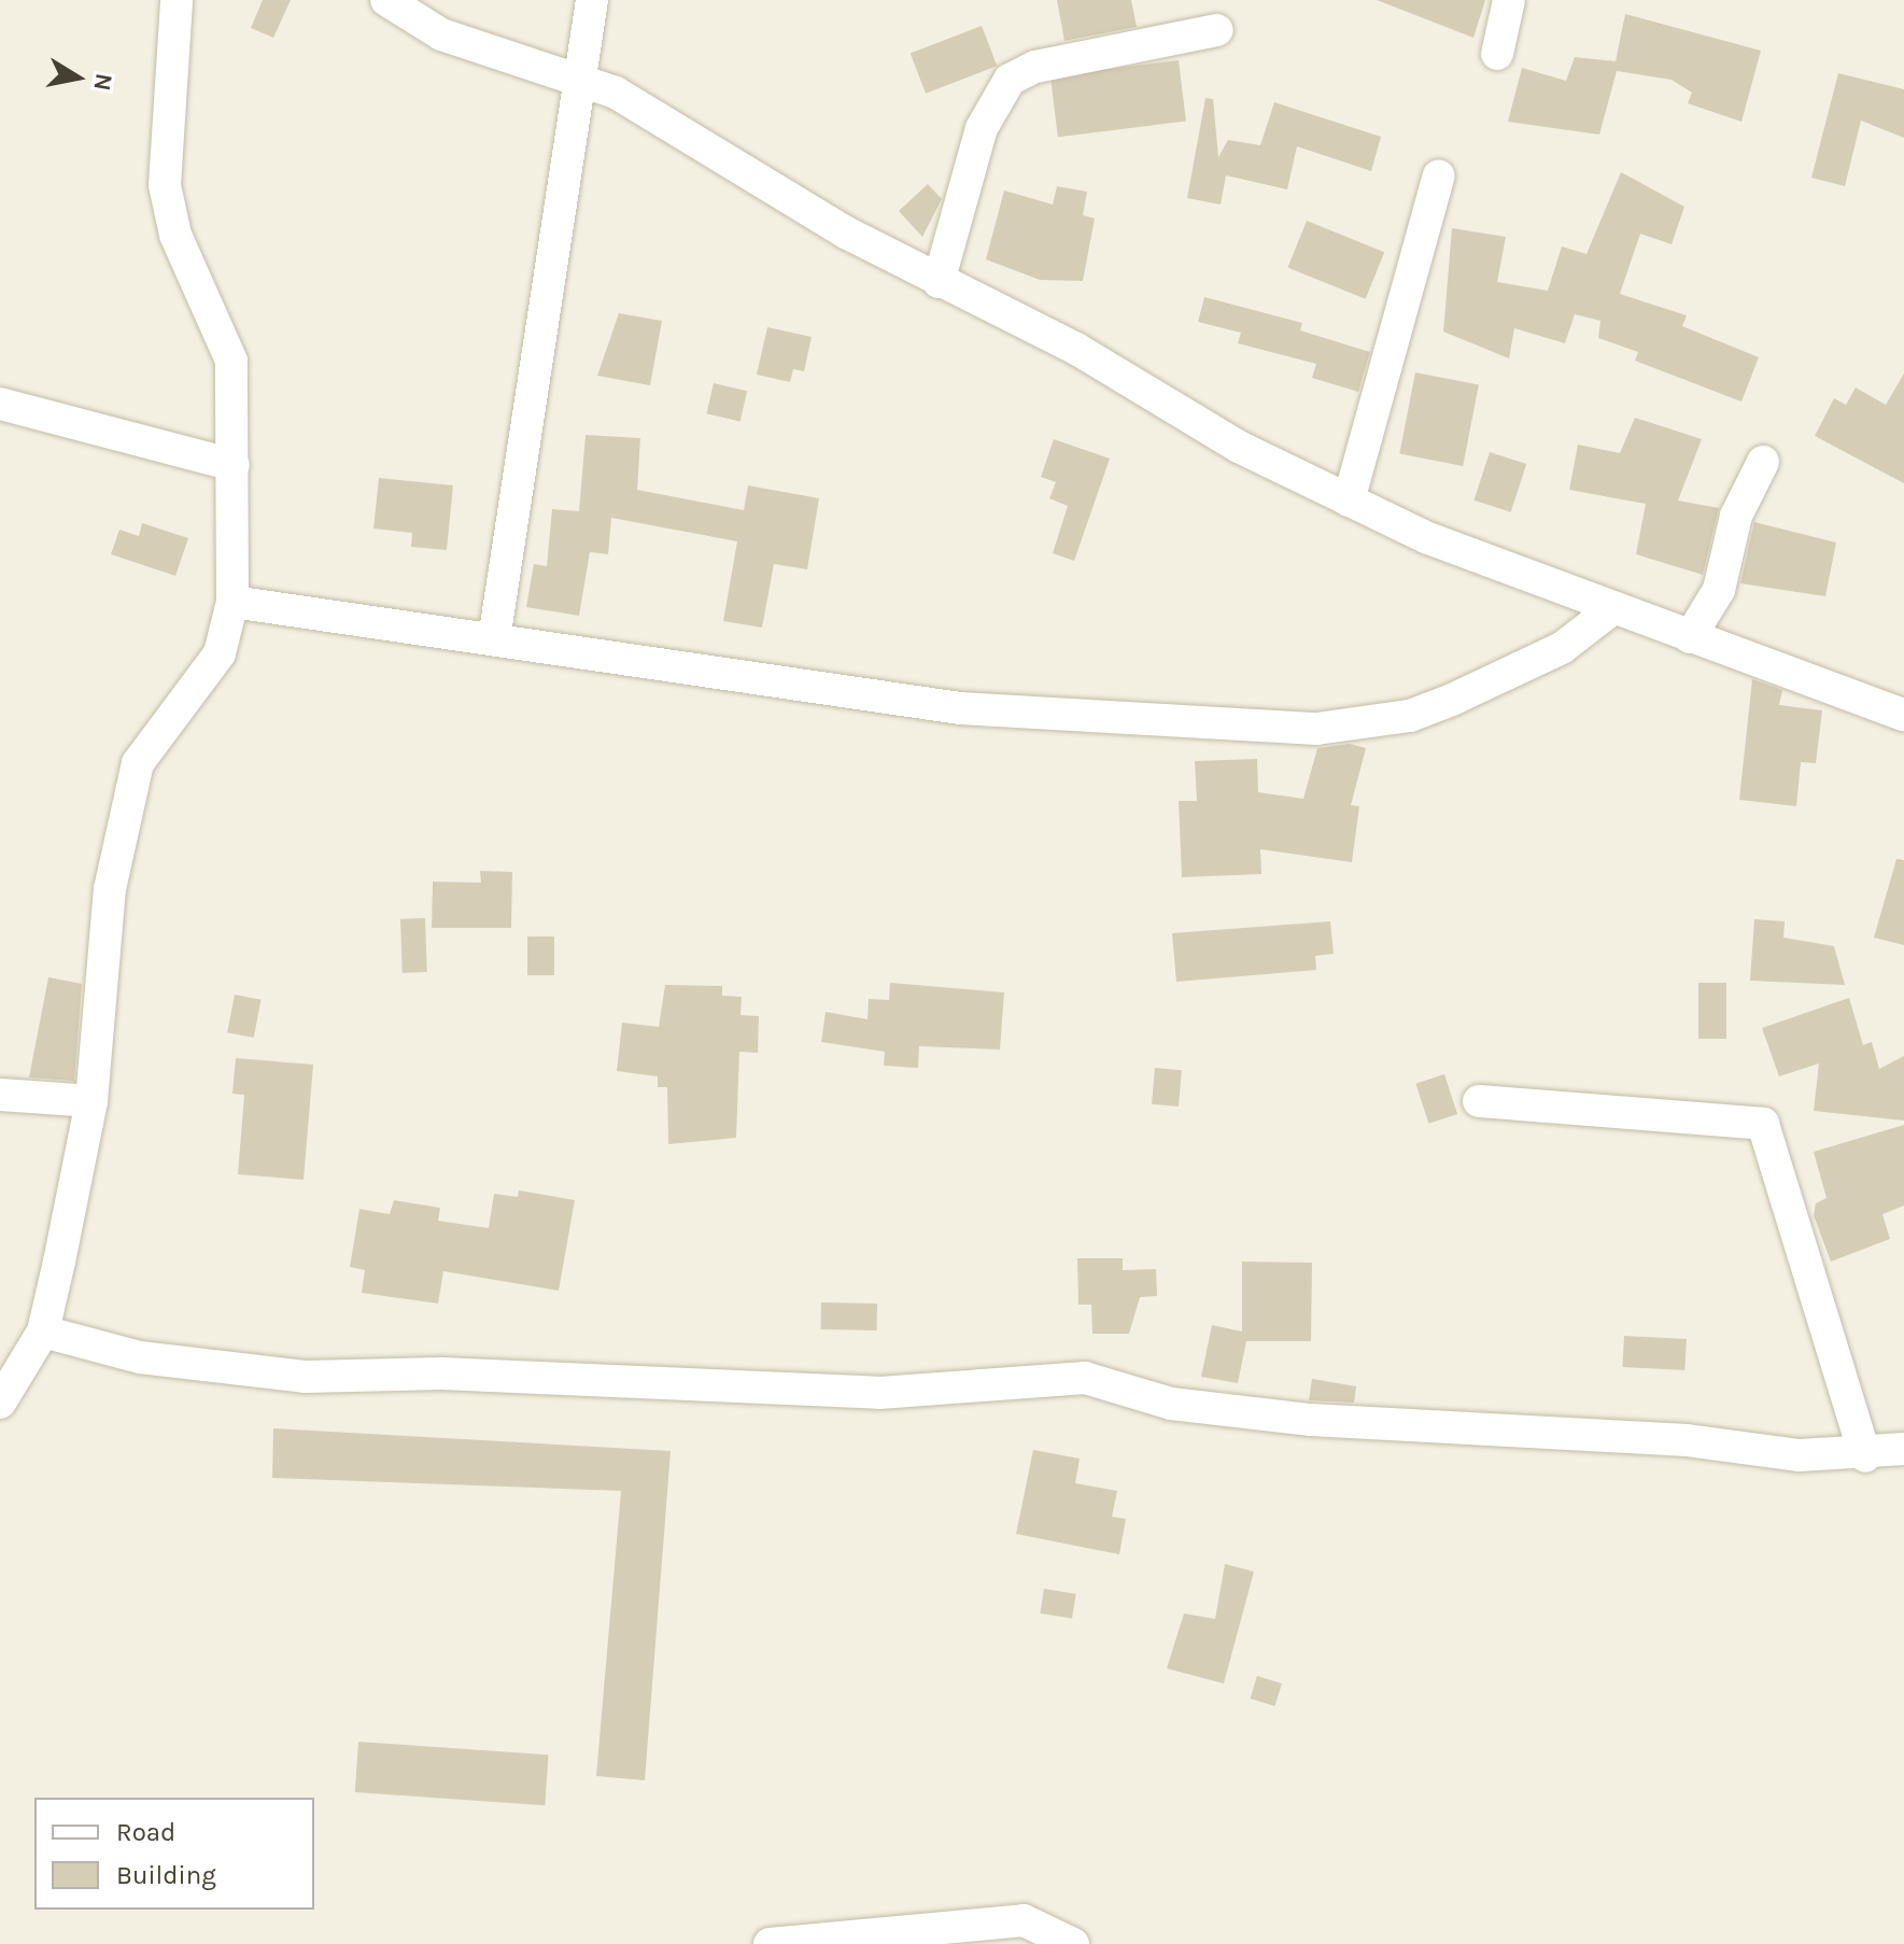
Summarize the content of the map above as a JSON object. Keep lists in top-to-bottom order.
{
  "legend": ["Road", "Building"],
  "north": "right"
}
